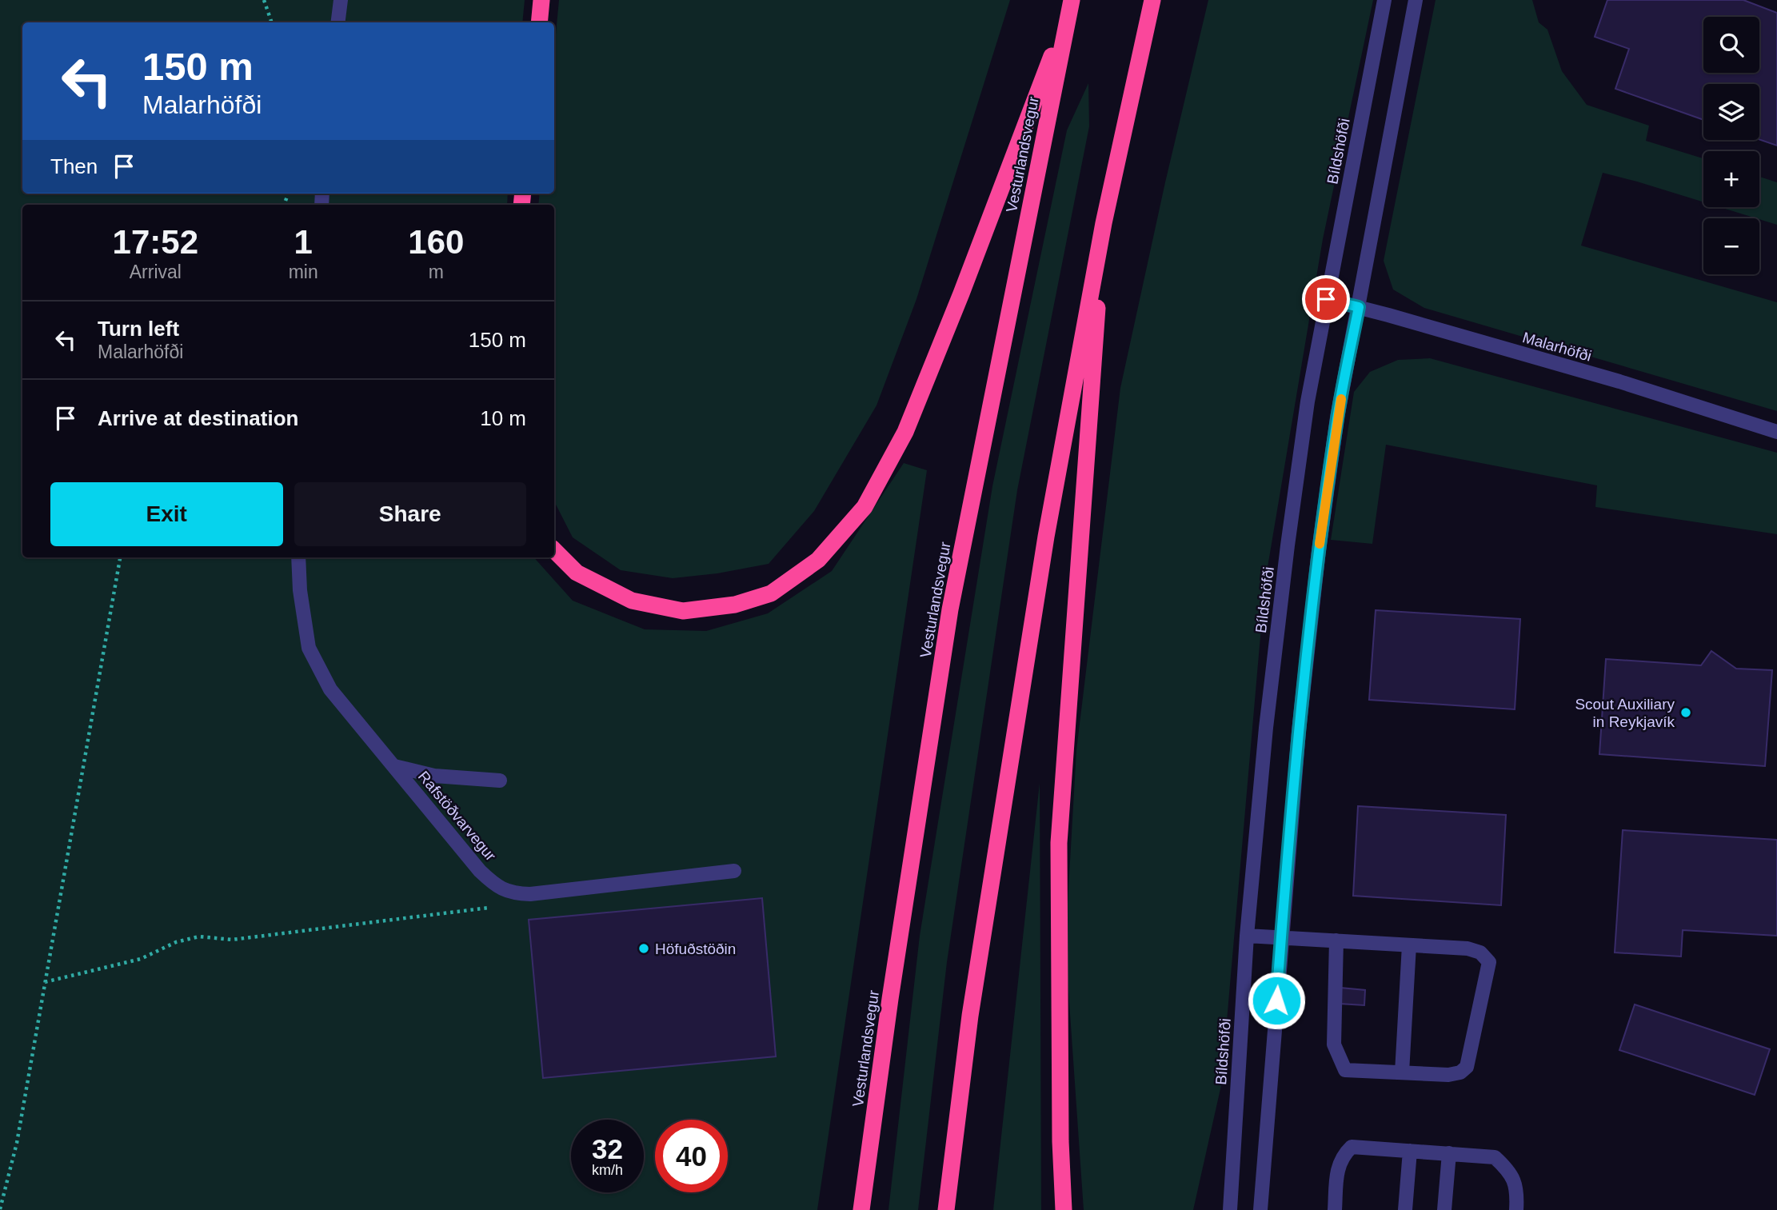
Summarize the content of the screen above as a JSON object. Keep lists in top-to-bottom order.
{
  "streets": {
    "highway": ["Vesturlandsvegur"],
    "street": ["Bíldshöfði", "Malarhöfði", "Rafstöðvarvegur"]
  },
  "crossings": [
    ["Bíldshöfði", "Malarhöfði"]
  ],
  "places": ["Scout Auxiliary in Reykjavík", "Höfuðstöðin"],
  "page": {
    "map_buttons": ["+", "−"],
    "turn": ["150 m", "Malarhöfði"],
    "then": "Then",
    "eta": [
      "17:52",
      "Arrival",
      "1",
      "min",
      "160",
      "m"
    ],
    "list": [
      {
        "name": "Turn left",
        "note": "Malarhöfði",
        "value": "150 m"
      },
      {
        "name": "Arrive at destination",
        "value": "10 m"
      }
    ],
    "buttons": ["Exit", "Share"],
    "speed": "32 km/h",
    "limit": "40"
  }
}
